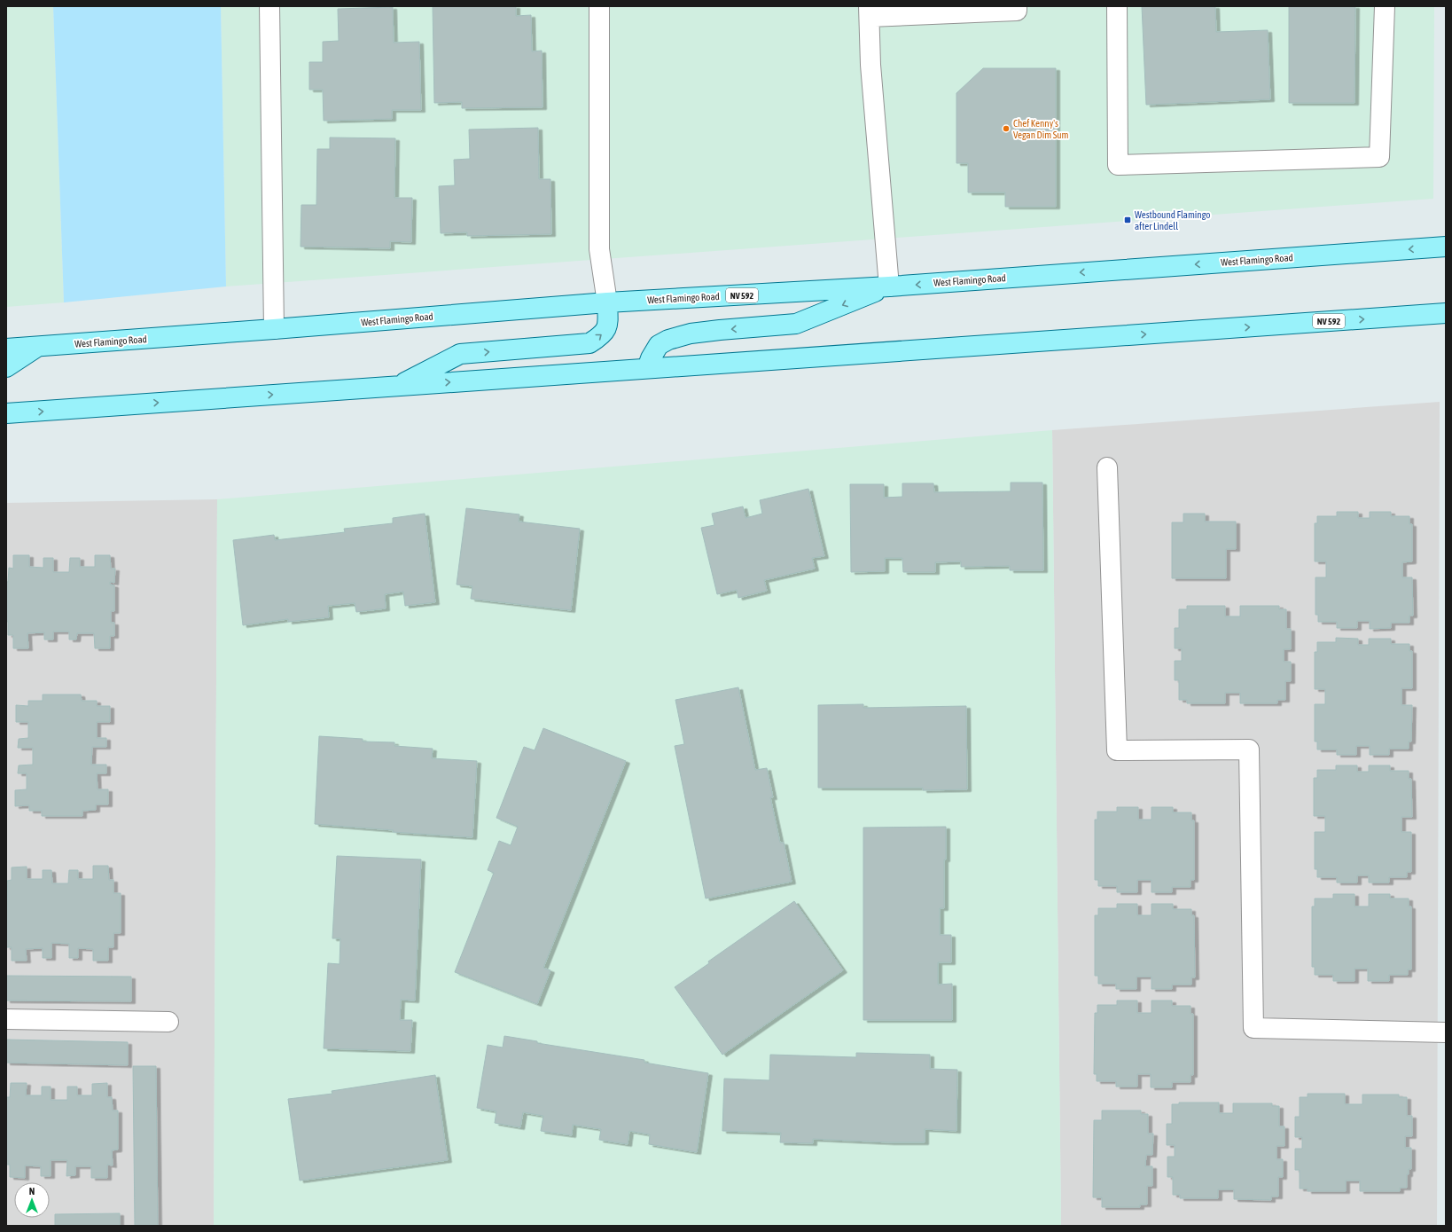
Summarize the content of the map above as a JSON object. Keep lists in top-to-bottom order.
{
  "streets": {
    "main road": ["West Flamingo Road", "NV 592"]
  },
  "places": {
    "other": ["Chef Kenny's Vegan Dim Sum"],
    "transit": ["Westbound Flamingo after Lindell"]
  },
  "north": "top"
}
